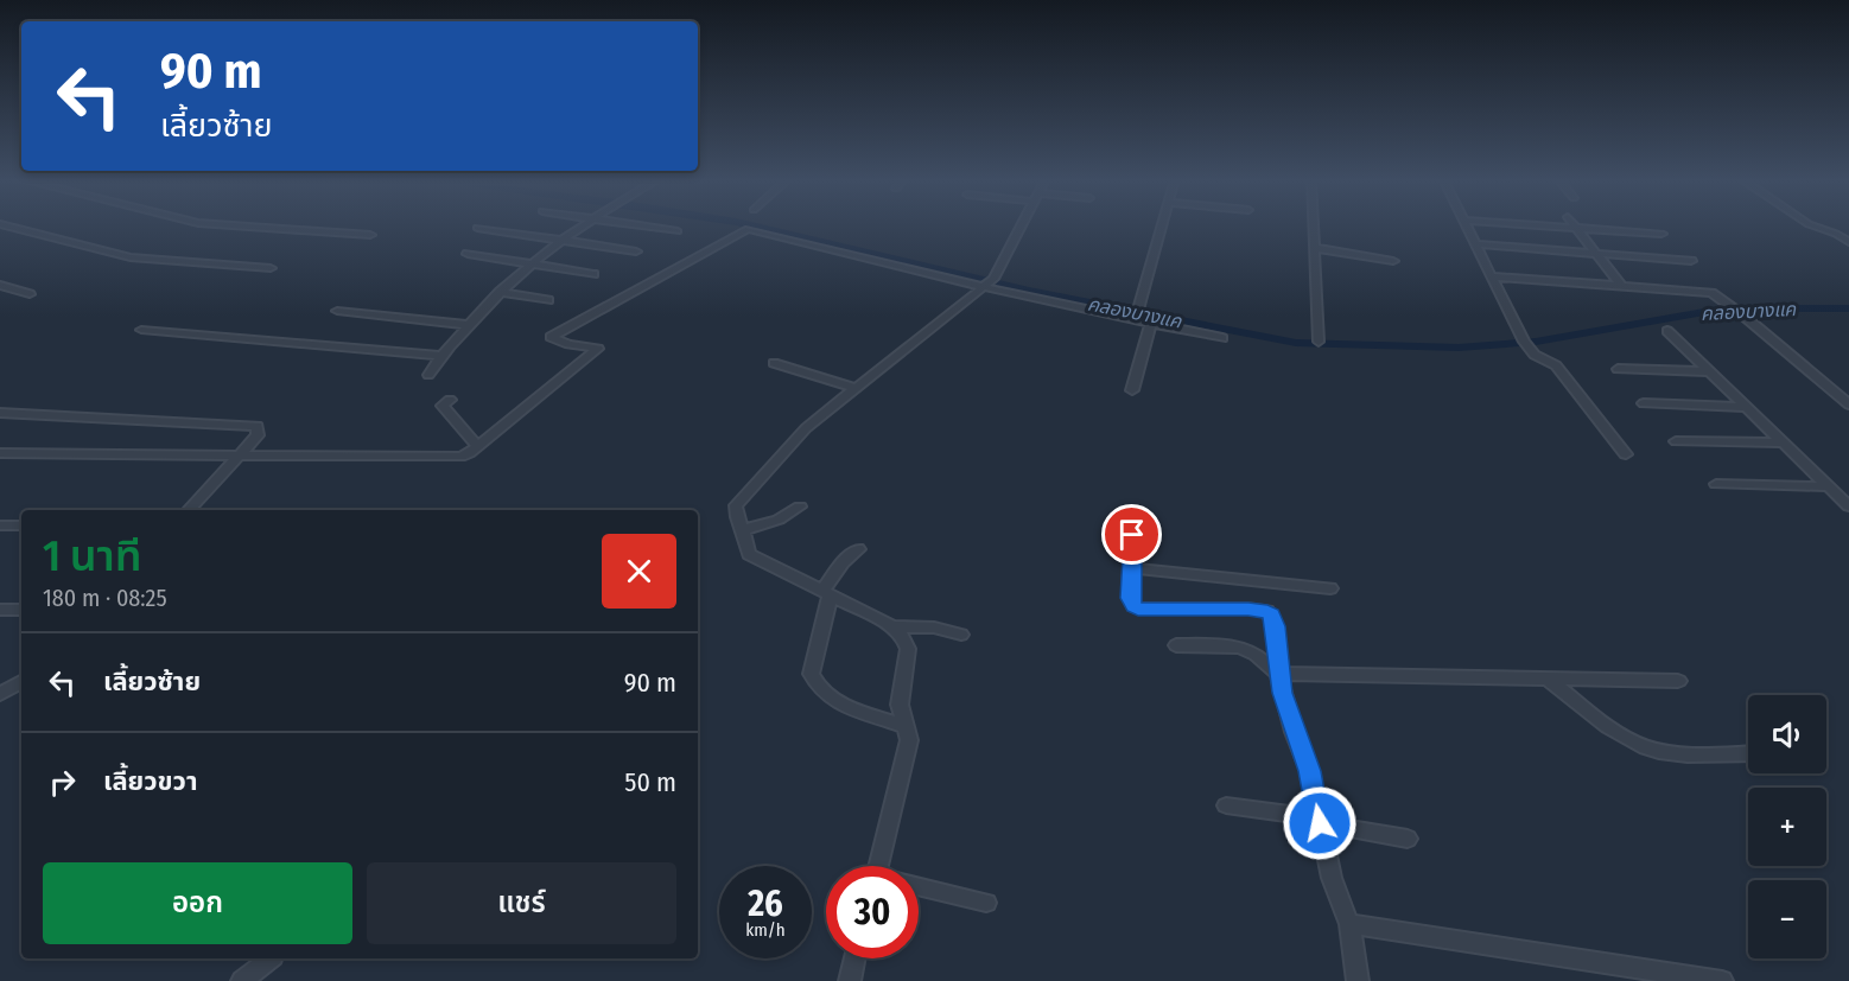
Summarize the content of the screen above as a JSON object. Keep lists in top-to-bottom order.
{
  "water": ["คลองบางแค"],
  "page": {
    "turn": ["90 m", "เลี้ยวซ้าย"],
    "heading": ["1 นาที", "180 m · 08:25"],
    "list": [
      {
        "name": "เลี้ยวซ้าย",
        "value": "90 m"
      },
      {
        "name": "เลี้ยวขวา",
        "value": "50 m"
      }
    ],
    "map_buttons": ["+", "−"],
    "buttons": ["ออก", "แชร์"],
    "speed": "26 km/h",
    "limit": "30"
  }
}
